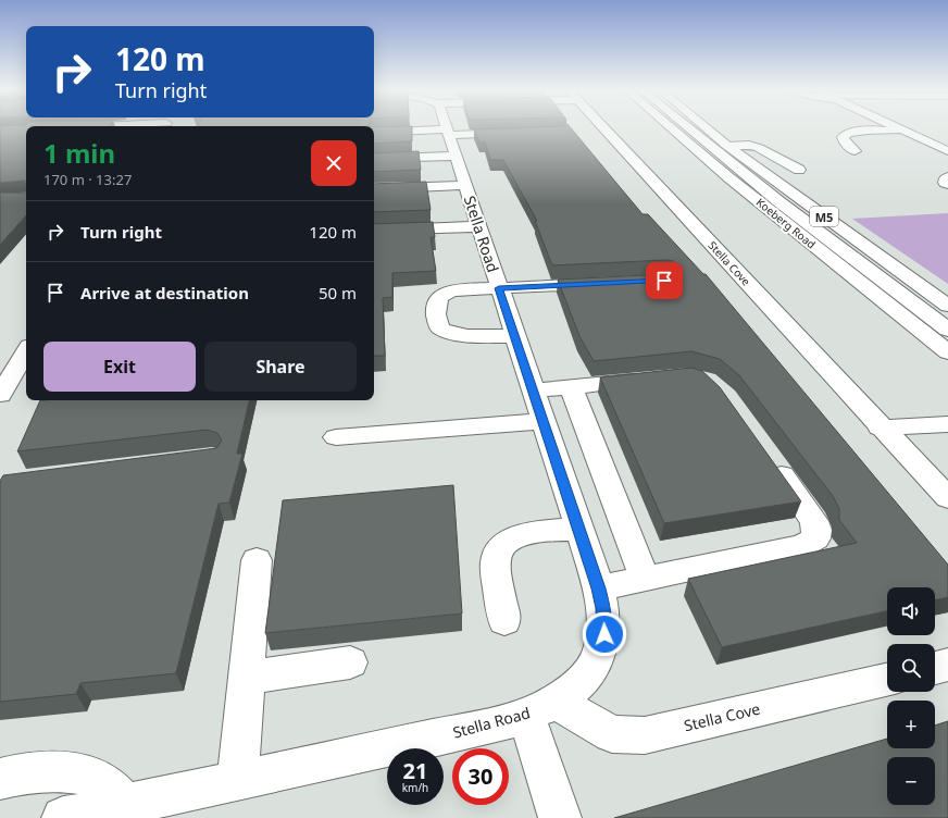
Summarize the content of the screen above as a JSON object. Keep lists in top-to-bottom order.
{
  "streets": {
    "main road": [
      "M5",
      "Koeberg Road",
      "Stella Road",
      "Stella Cove"
    ]
  },
  "crossings": [
    ["Stella Road", "Stella Cove"]
  ],
  "page": {
    "turn": ["120 m", "Turn right"],
    "heading": ["1 min", "170 m · 13:27"],
    "list": [
      {
        "name": "Turn right",
        "value": "120 m"
      },
      {
        "name": "Arrive at destination",
        "value": "50 m"
      }
    ],
    "buttons": ["Exit", "Share"],
    "map_buttons": ["+", "−"],
    "speed": "21 km/h",
    "limit": "30"
  }
}
